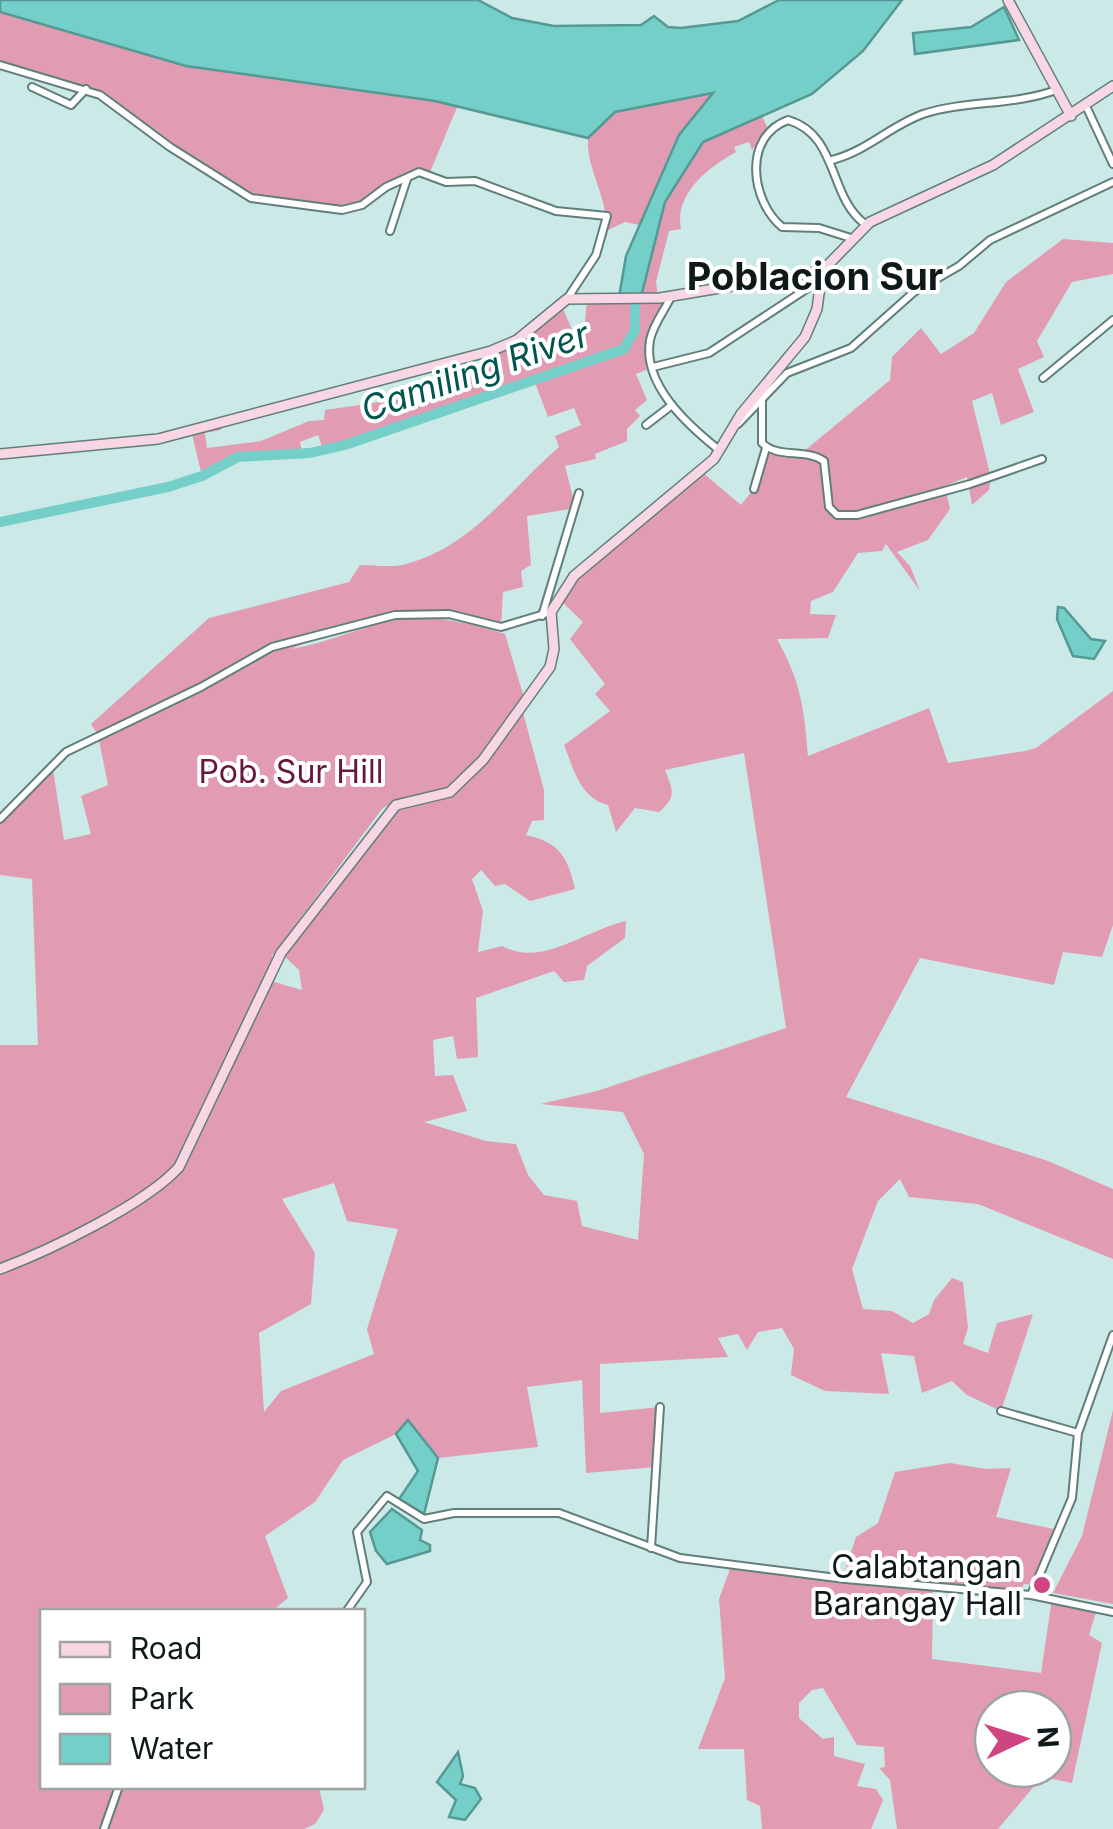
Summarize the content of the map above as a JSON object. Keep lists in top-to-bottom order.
{
  "districts": ["Poblacion Sur"],
  "water": ["Camiling River"],
  "parks": ["Pob. Sur Hill"],
  "places": ["Calabtangan Barangay Hall"],
  "legend": ["Road", "Park", "Water"],
  "north": "right"
}
